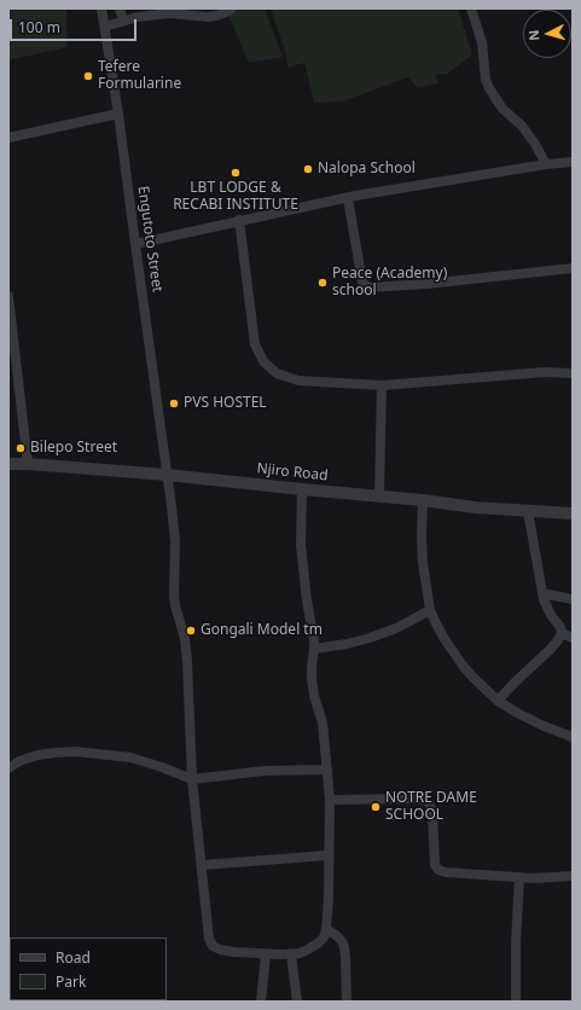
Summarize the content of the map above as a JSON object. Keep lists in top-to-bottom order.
{
  "streets": {
    "street": ["Engutoto Street", "Njiro Road"]
  },
  "crossings": [
    ["Engutoto Street", "Njiro Road"]
  ],
  "places": [
    "Tefere Formularine",
    "Nalopa School",
    "LBT LODGE & RECABI INSTITUTE",
    "Peace (Academy) school",
    "PVS HOSTEL",
    "Bilepo Street",
    "Gongali Model tm",
    "NOTRE DAME SCHOOL"
  ],
  "legend": ["Road", "Park"],
  "scale_bar": "100 m",
  "north": "left"
}
